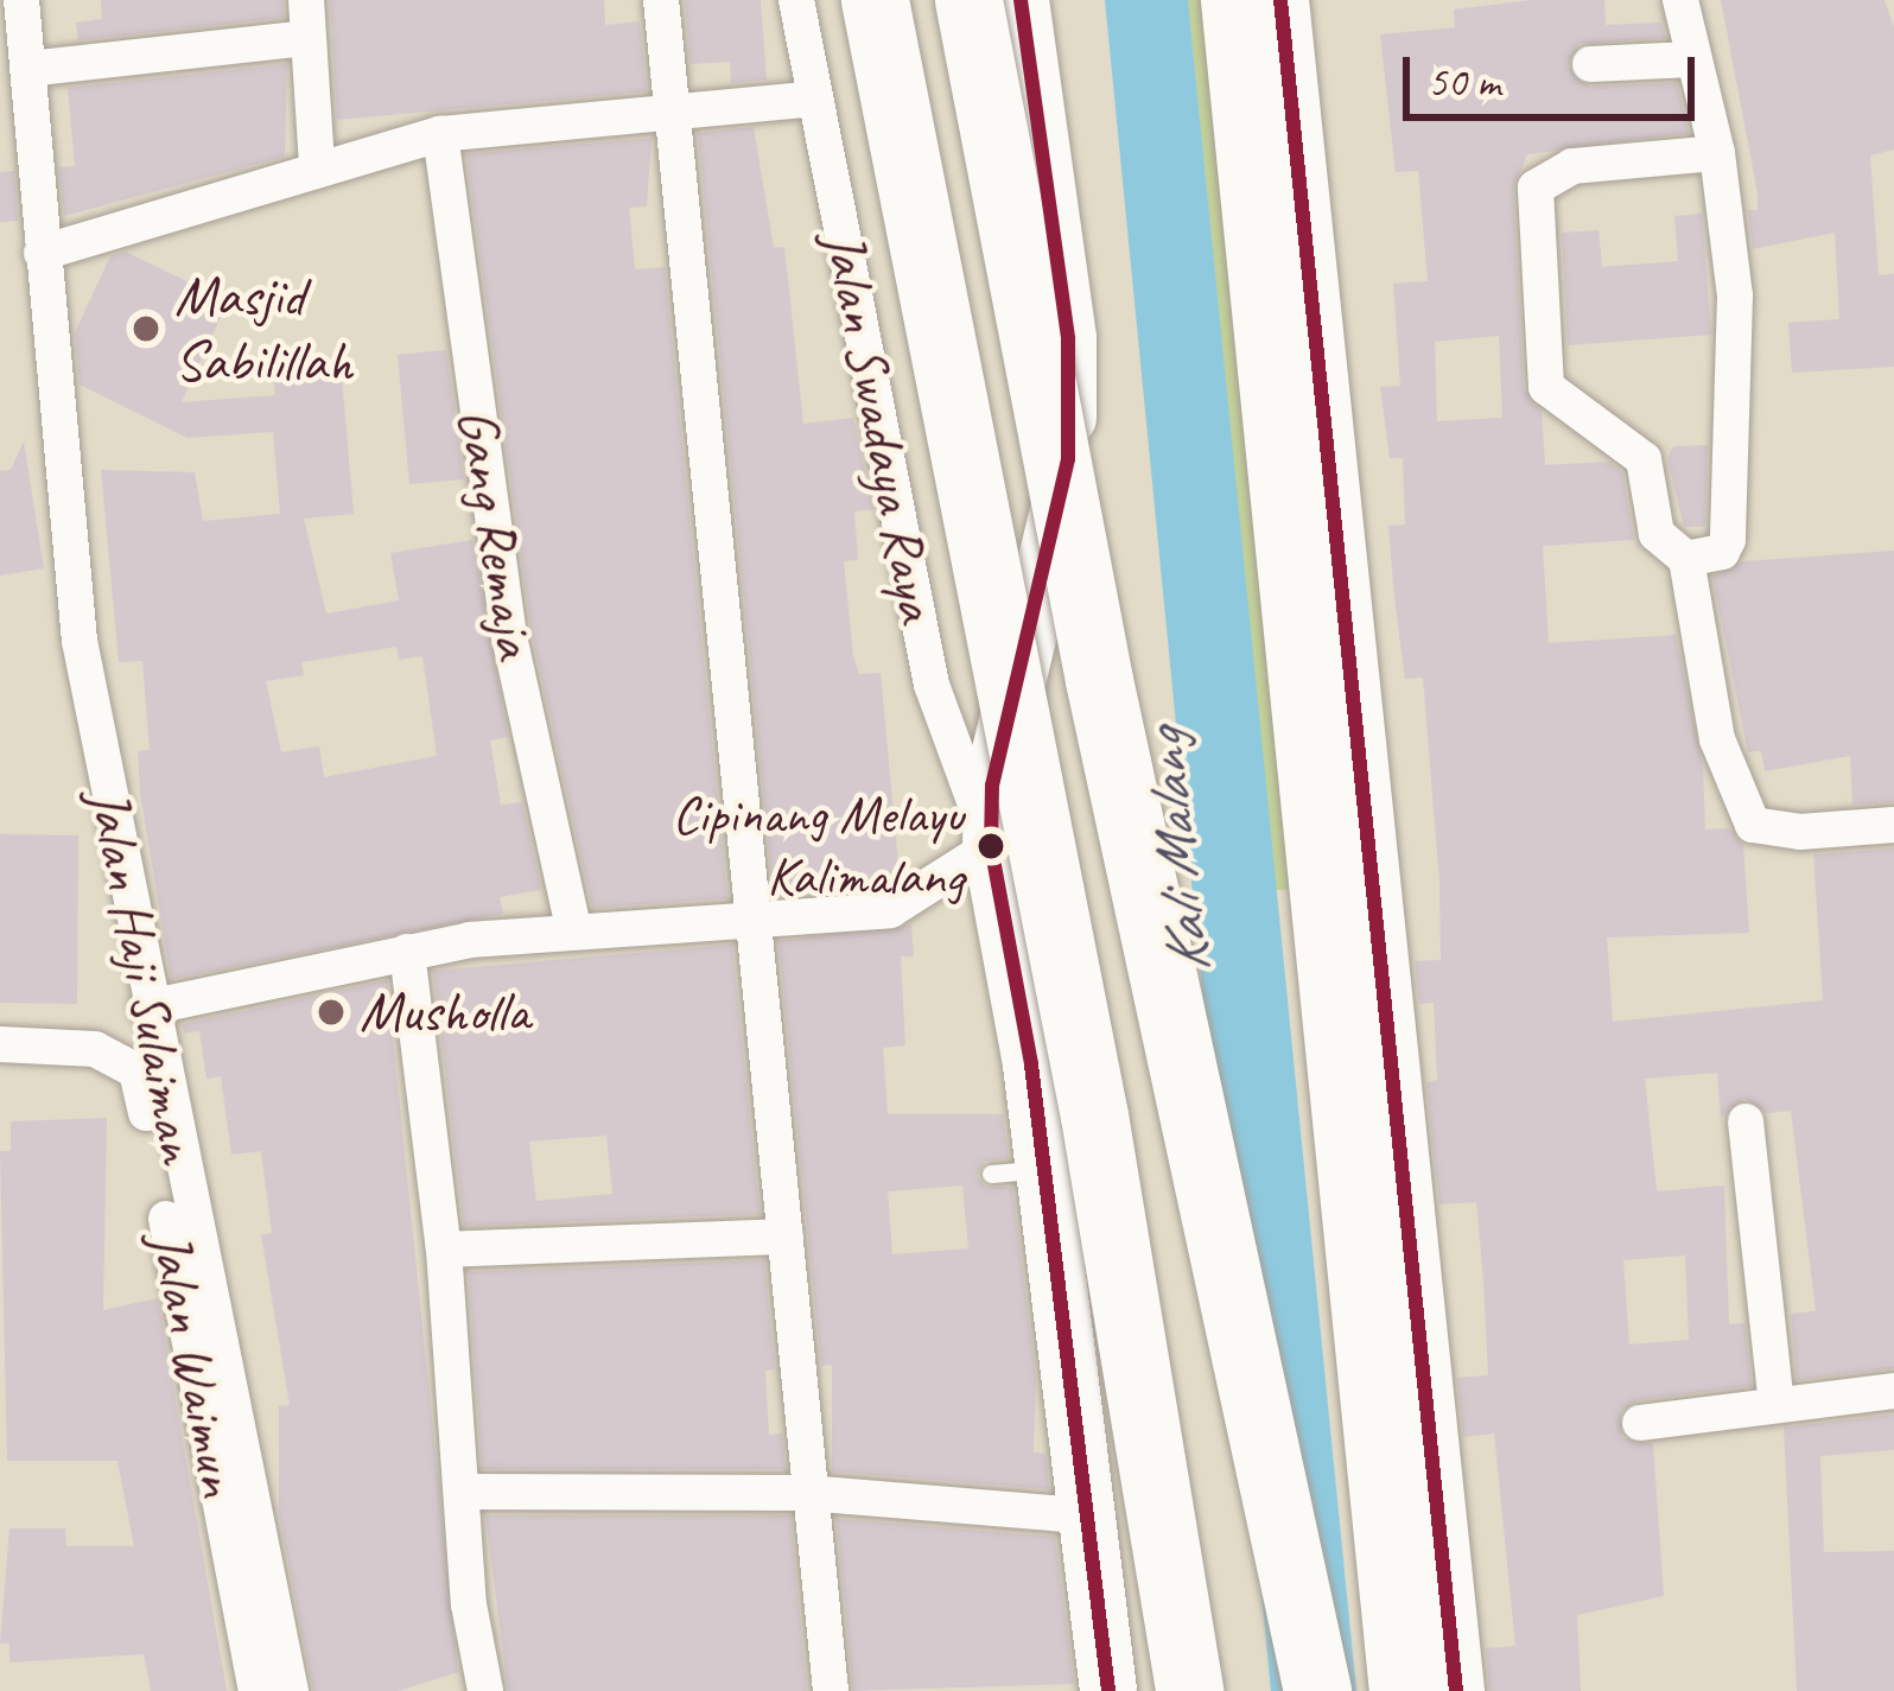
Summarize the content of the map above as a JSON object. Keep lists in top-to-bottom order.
{
  "streets": {
    "street": [
      "Jalan Swadaya Raya",
      "Gang Remaja",
      "Jalan Haji Sulaiman",
      "Jalan Waimun"
    ]
  },
  "water": ["Kali Malang"],
  "places": ["Masjid Sabilillah", "Cipinang Melayu Kalimalang", "Musholla"],
  "scale_bar": "50 m"
}
